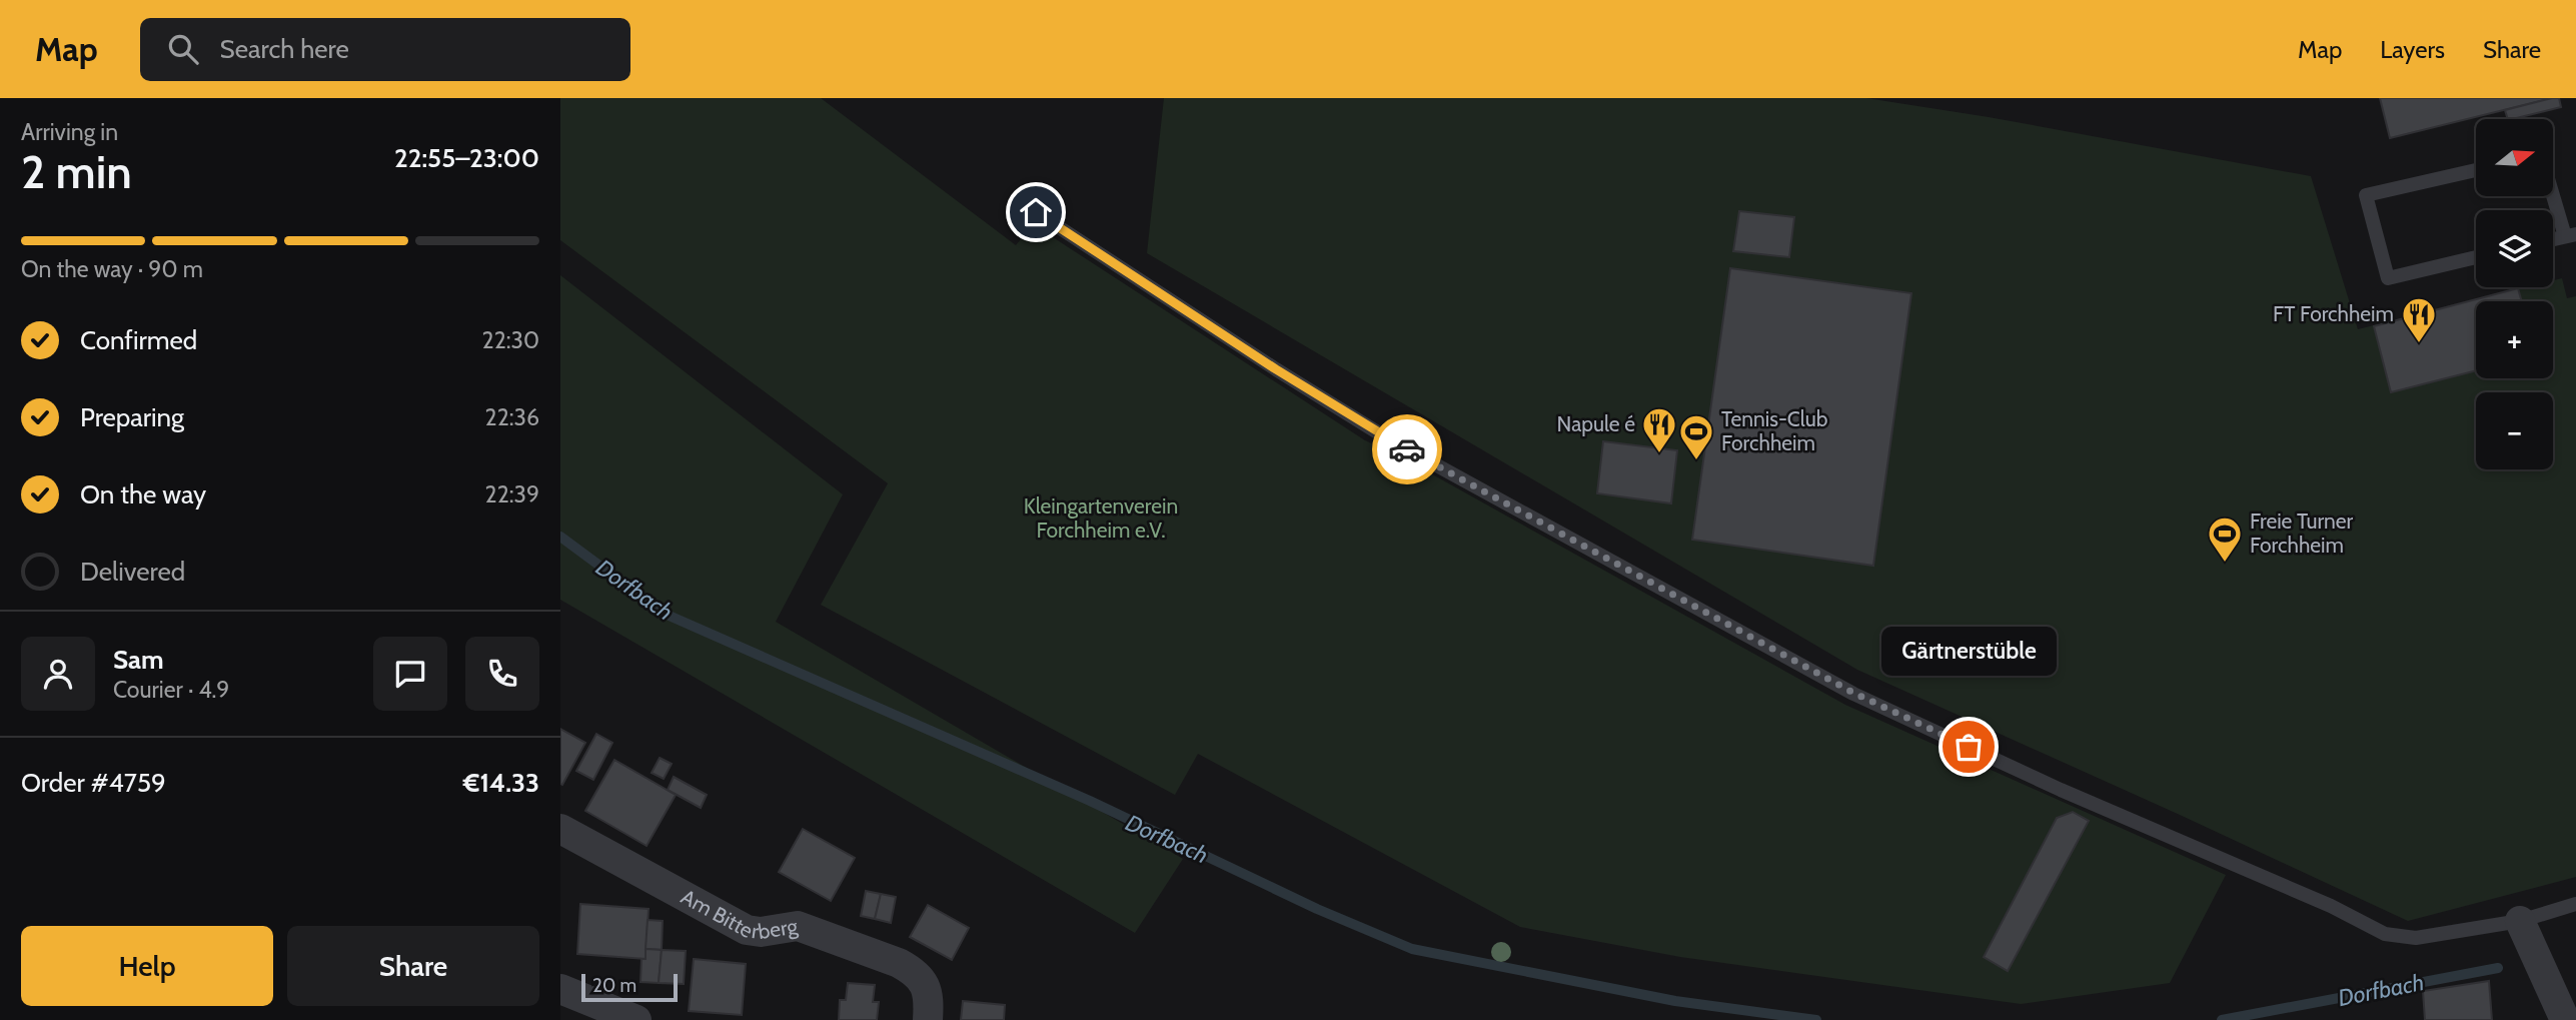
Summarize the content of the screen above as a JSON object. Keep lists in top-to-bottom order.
{
  "streets": {
    "street": ["Am Bitterberg"]
  },
  "water": ["Dorfbach"],
  "parks": ["Kleingartenverein Forchheim e.V."],
  "places": {
    "restaurant": ["FT Forchheim", "Napule é"],
    "sports": ["Tennis-Club Forchheim", "Freie Turner Forchheim"],
    "other": ["Gärtnerstüble"]
  },
  "scale_bar": "20 m",
  "north": "right",
  "page": {
    "header": "Map",
    "search": "Search here",
    "nav": ["Map", "Layers", "Share"],
    "heading": ["2 min", "Arriving in", "22:55–23:00"],
    "panel": [
      "Sam",
      "Courier · 4.9",
      "Order #4759",
      "€14.33"
    ],
    "map_buttons": ["+", "−"],
    "bar": "On the way · 90 m",
    "list": [
      ["Confirmed", "22:30"],
      ["Preparing", "22:36"],
      ["On the way", "22:39"],
      "Delivered"
    ],
    "bubble": "Gärtnerstüble",
    "buttons": ["Help", "Share"],
    "scale": "20 m"
  }
}
